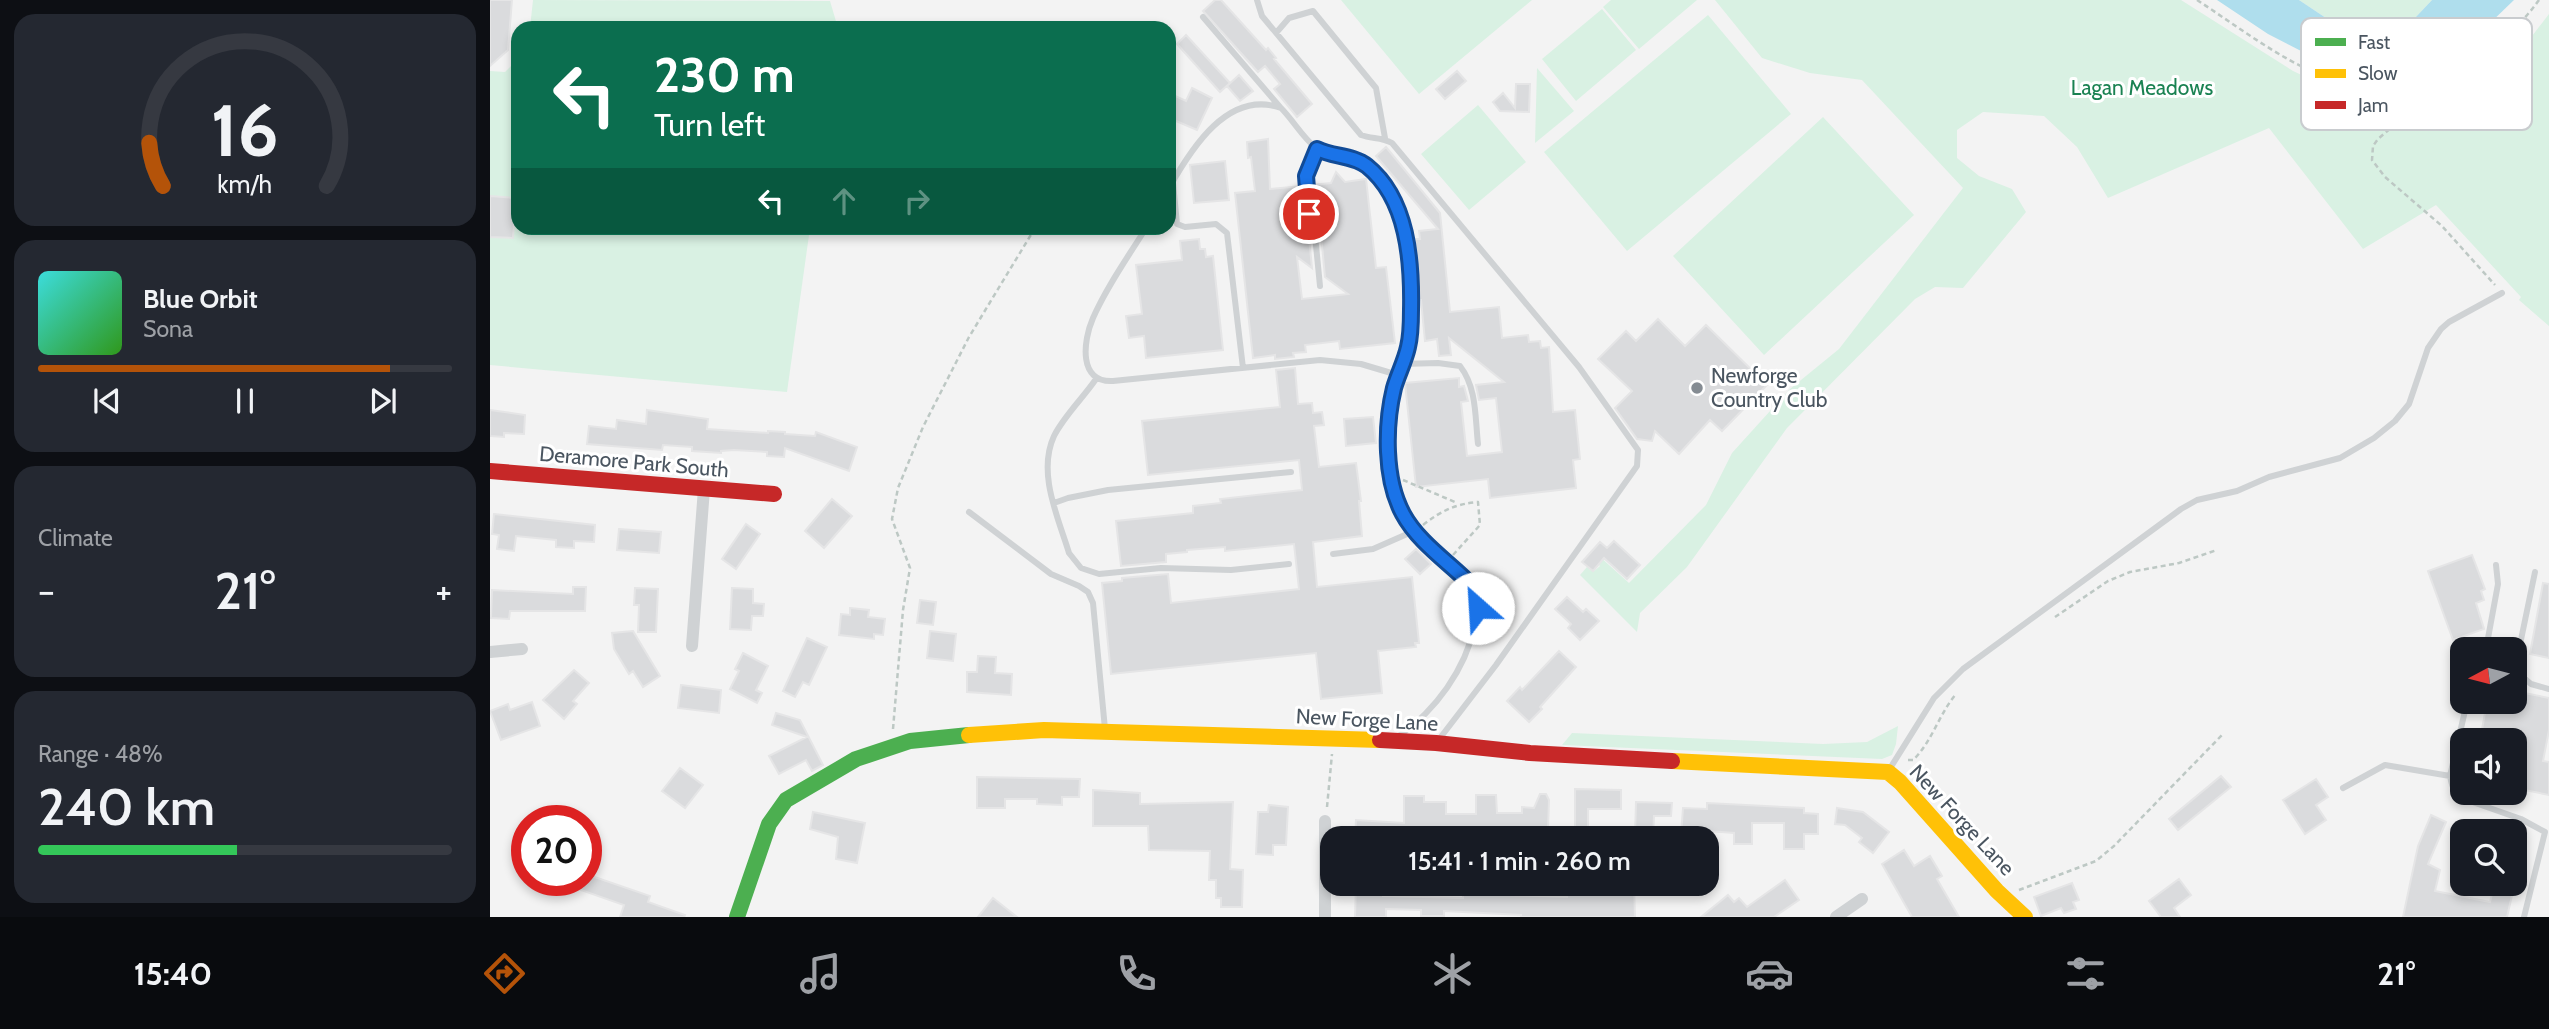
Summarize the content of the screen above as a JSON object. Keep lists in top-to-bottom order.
{
  "streets": {
    "street": ["Deramore Park South", "New Forge Lane"]
  },
  "parks": ["Lagan Meadows"],
  "places": ["Newforge Country Club"],
  "legend": ["Fast", "Slow", "Jam"],
  "north": "left",
  "page": {
    "turn": ["230 m", "Turn left"],
    "song": ["Blue Orbit", "Sona"],
    "tile": [
      "Climate",
      ["Range · 48%", "240 km"]
    ],
    "heat": ["−", "21°", "+"],
    "limit": "20",
    "trip": "15:41 · 1 min · 260 m",
    "tabs": ["15:40", "21°"],
    "gauge": ["16", "km/h"]
  }
}
